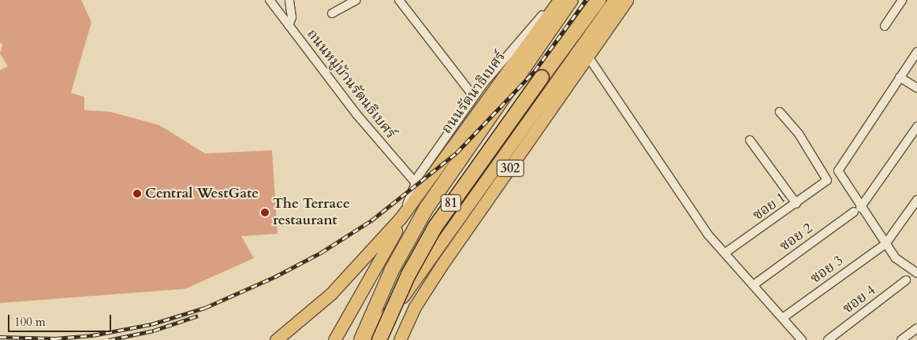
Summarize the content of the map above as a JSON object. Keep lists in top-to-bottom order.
{
  "streets": {
    "highway": ["81"],
    "main road": ["ถนนรัตนาธิเบศร์", "302"],
    "street": [
      "ถนนหมู่บ้านรัตนธิเบศร์",
      "ซอย 1",
      "ซอย 2",
      "ซอย 3",
      "ซอย 4"
    ]
  },
  "places": ["Central WestGate", "The Terrace restaurant"],
  "scale_bar": "100 m"
}
